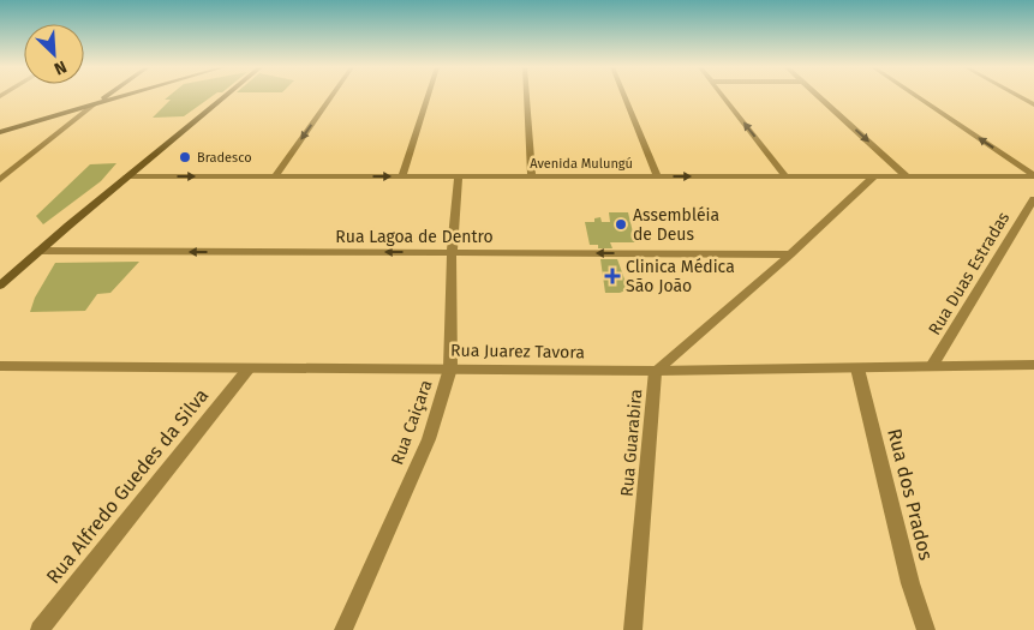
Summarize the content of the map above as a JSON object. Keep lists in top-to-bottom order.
{
  "streets": {
    "street": [
      "Avenida Mulungú",
      "Rua Lagoa de Dentro",
      "Rua Duas Estradas",
      "Rua Juarez Tavora",
      "Rua Caiçara",
      "Rua Guarabira",
      "Rua Alfredo Guedes da Silva",
      "Rua dos Prados"
    ]
  },
  "crossings": [
    ["Avenida Mulungú", "Rua Caiçara"],
    ["Avenida Mulungú", "Rua Guarabira"],
    ["Rua Lagoa de Dentro", "Rua Caiçara"],
    ["Rua Lagoa de Dentro", "Rua Guarabira"],
    ["Rua Duas Estradas", "Rua Juarez Tavora"],
    ["Rua Juarez Tavora", "Rua Caiçara"],
    ["Rua Juarez Tavora", "Rua Guarabira"],
    ["Rua Juarez Tavora", "Rua Alfredo Guedes da Silva"],
    ["Rua Juarez Tavora", "Rua dos Prados"]
  ],
  "one_way": ["Avenida Mulungú", "Rua Lagoa de Dentro"],
  "places": {
    "other": ["Bradesco", "Assembléia de Deus"],
    "health": ["Clinica Médica São João"]
  },
  "north": "bottom right"
}
